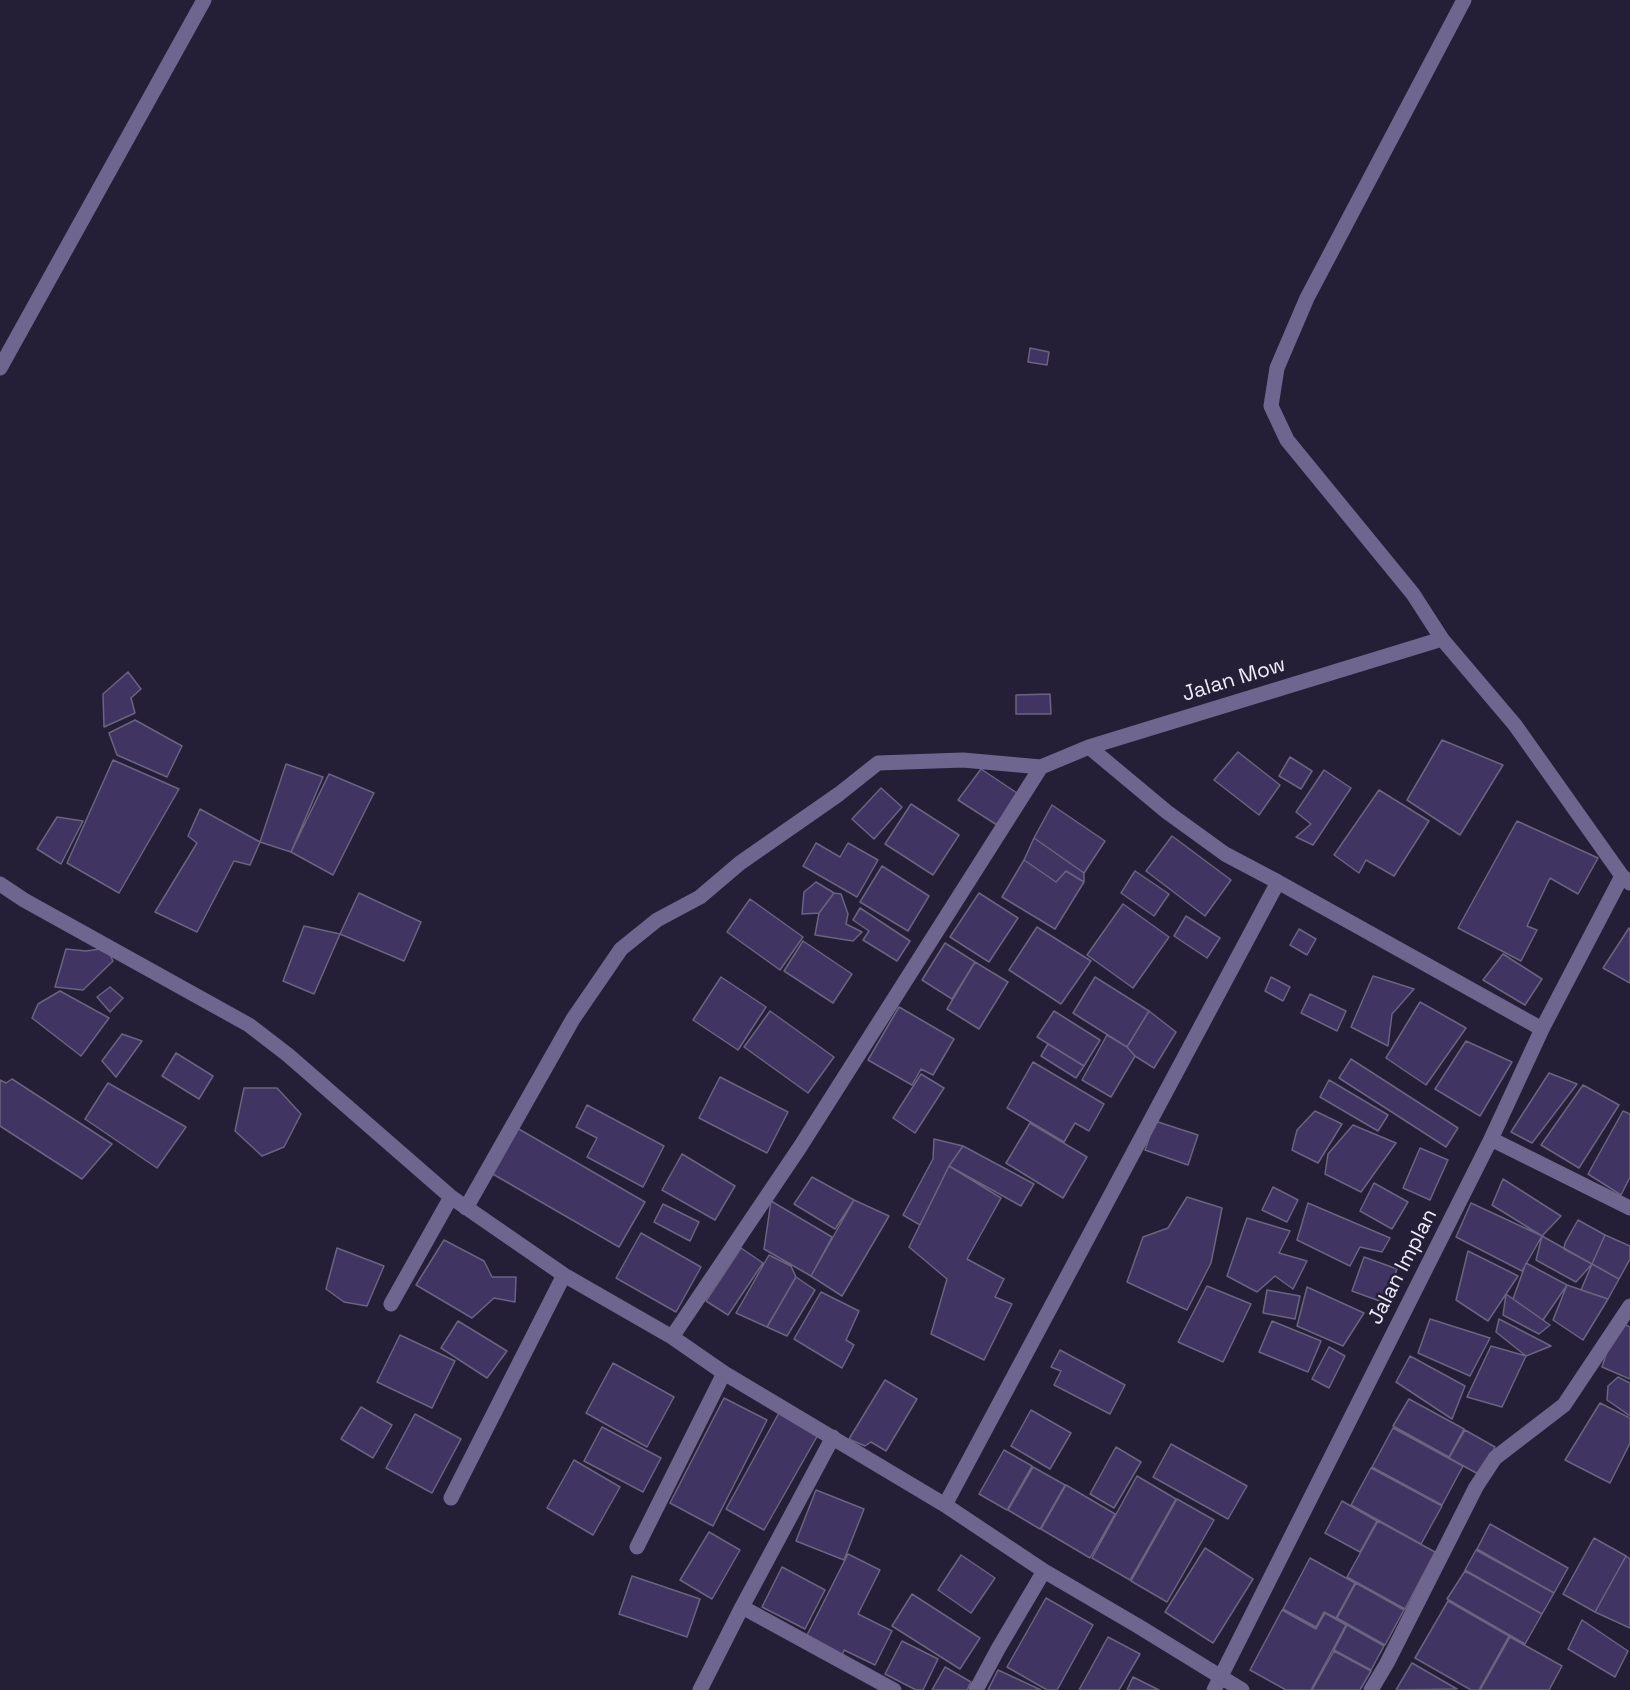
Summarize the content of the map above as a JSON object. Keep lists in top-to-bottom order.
{
  "streets": {
    "street": ["Jalan Mow", "Jalan Implan"]
  }
}
